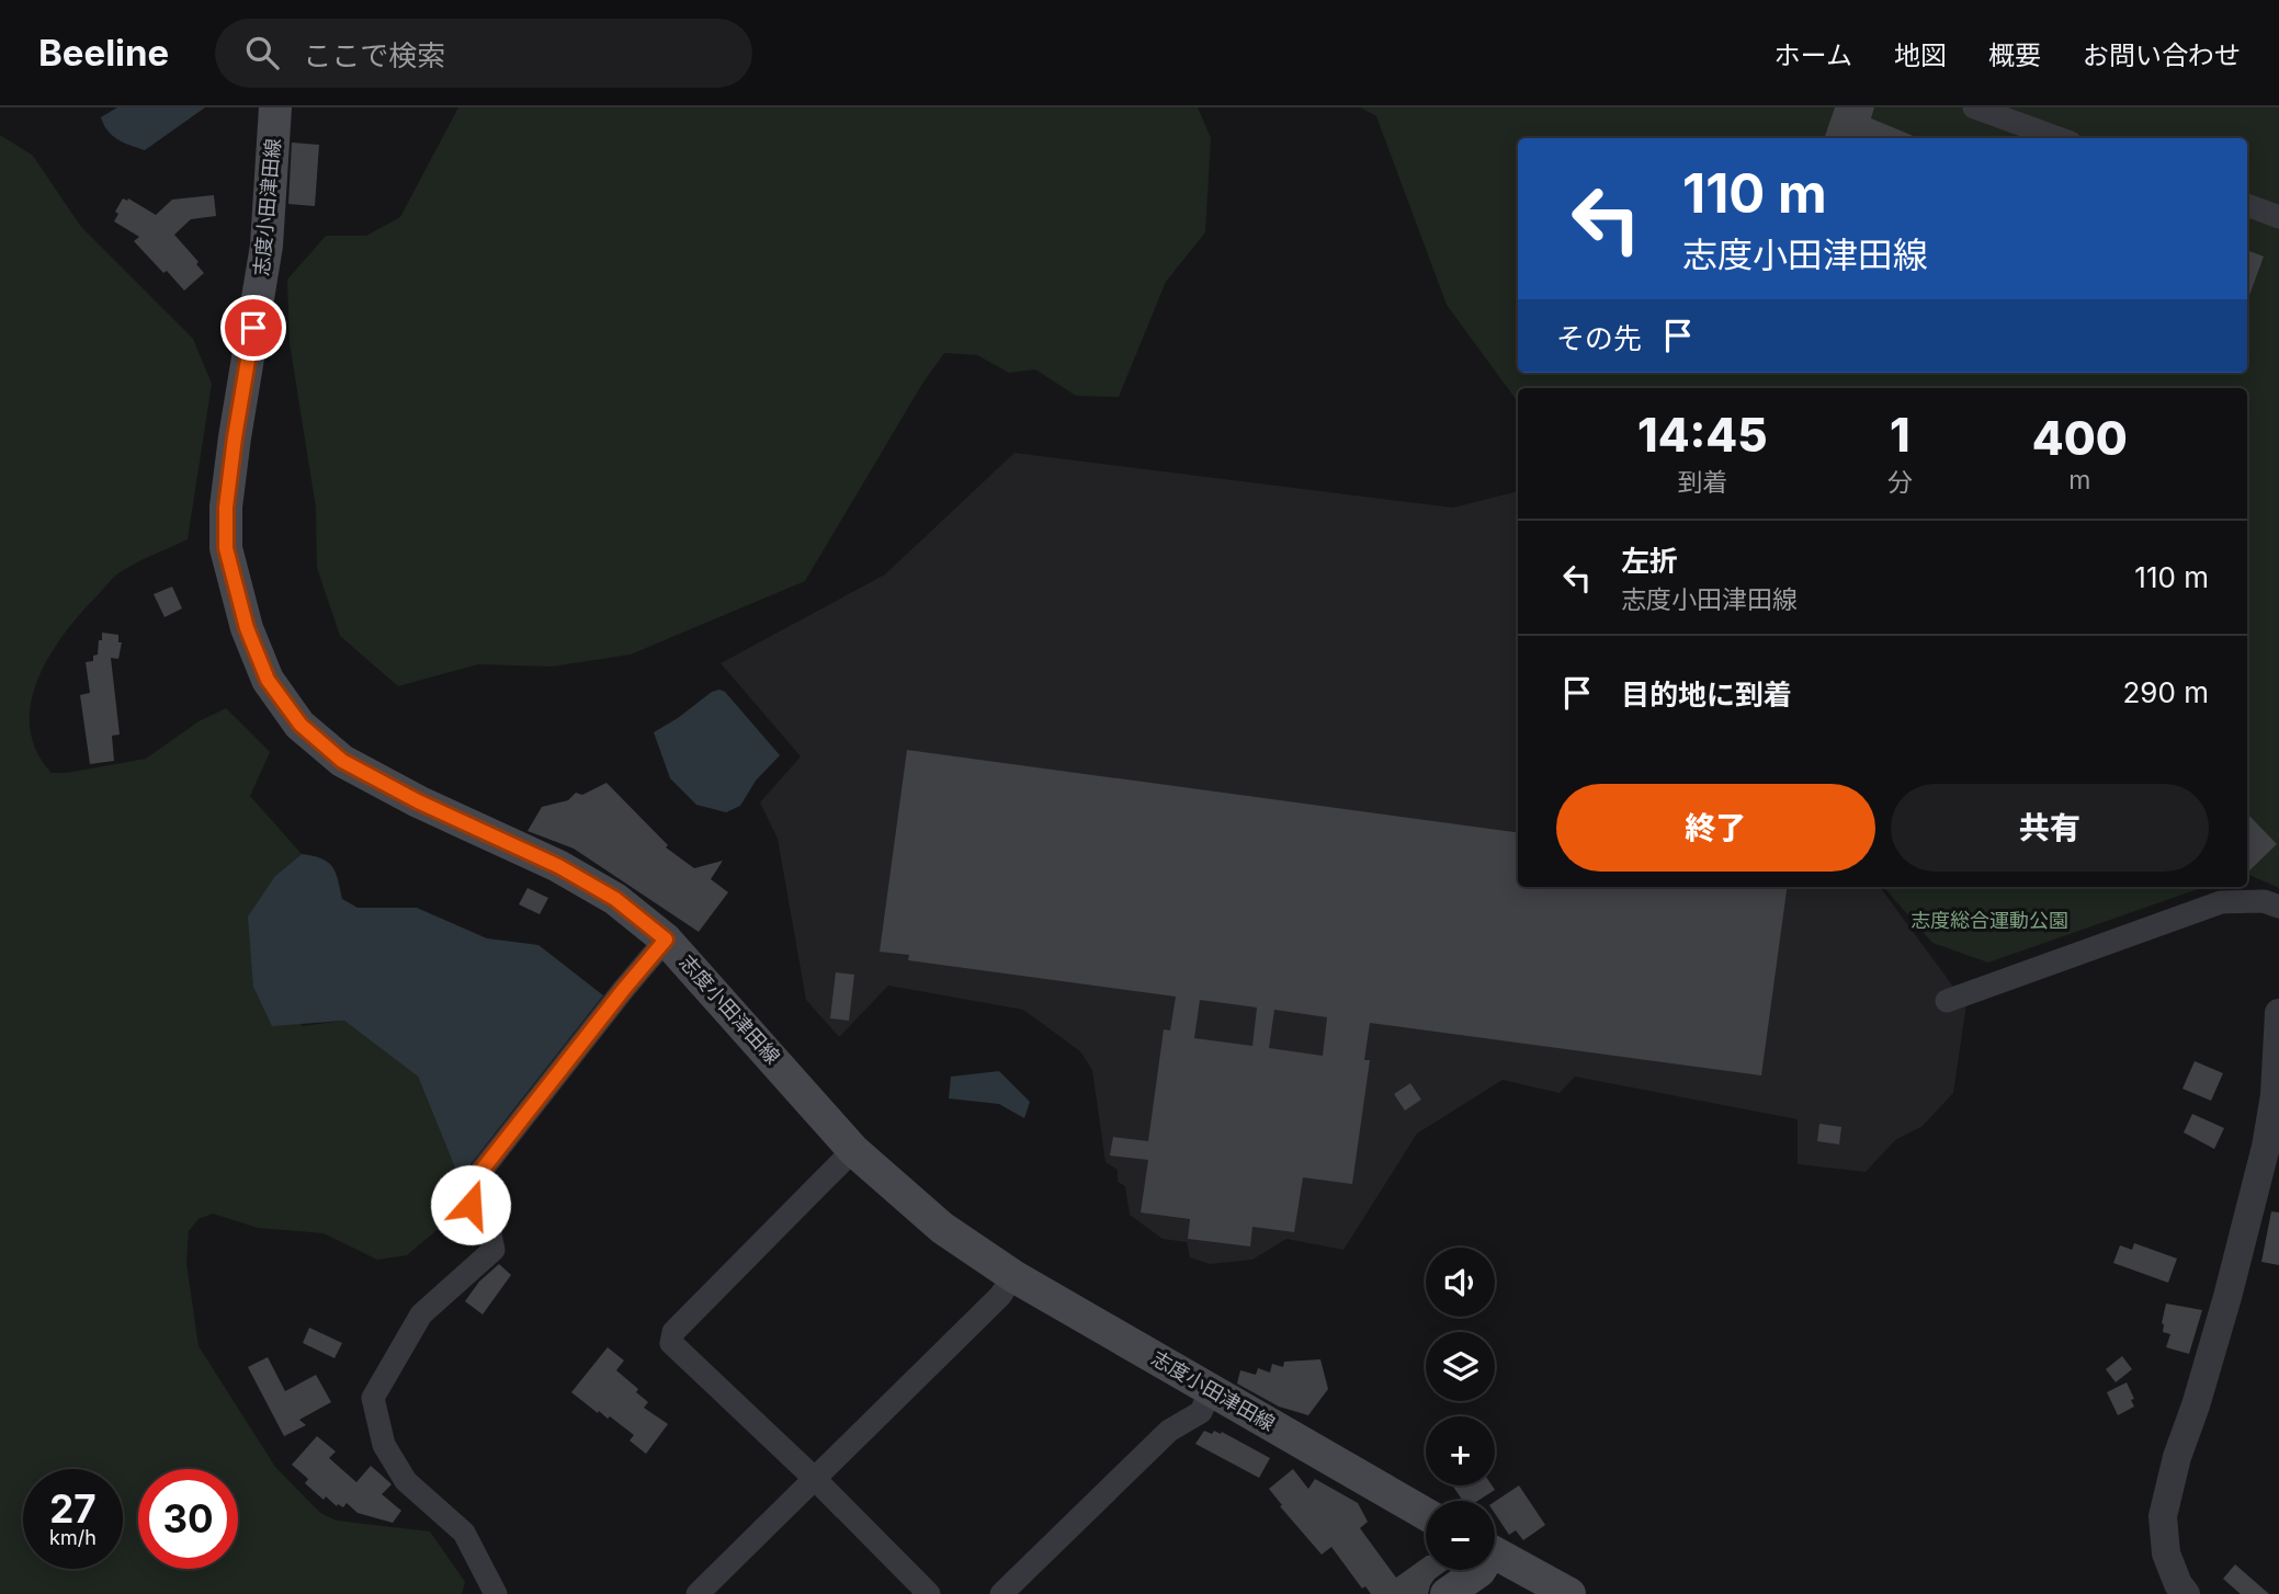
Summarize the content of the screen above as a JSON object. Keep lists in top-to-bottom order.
{
  "streets": {
    "main road": ["志度小田津田線"]
  },
  "parks": ["志度総合運動公園"],
  "page": {
    "header": "Beeline",
    "search": "ここで検索",
    "nav": [
      "ホーム",
      "地図",
      "概要",
      "お問い合わせ"
    ],
    "turn": ["110 m", "志度小田津田線"],
    "then": "その先",
    "eta": [
      "14:45",
      "到着",
      "1",
      "分",
      "400",
      "m"
    ],
    "list": [
      {
        "name": "左折",
        "note": "志度小田津田線",
        "value": "110 m"
      },
      {
        "name": "目的地に到着",
        "value": "290 m"
      }
    ],
    "buttons": ["終了", "共有"],
    "map_buttons": ["+", "−"],
    "speed": "27 km/h",
    "limit": "30"
  }
}
